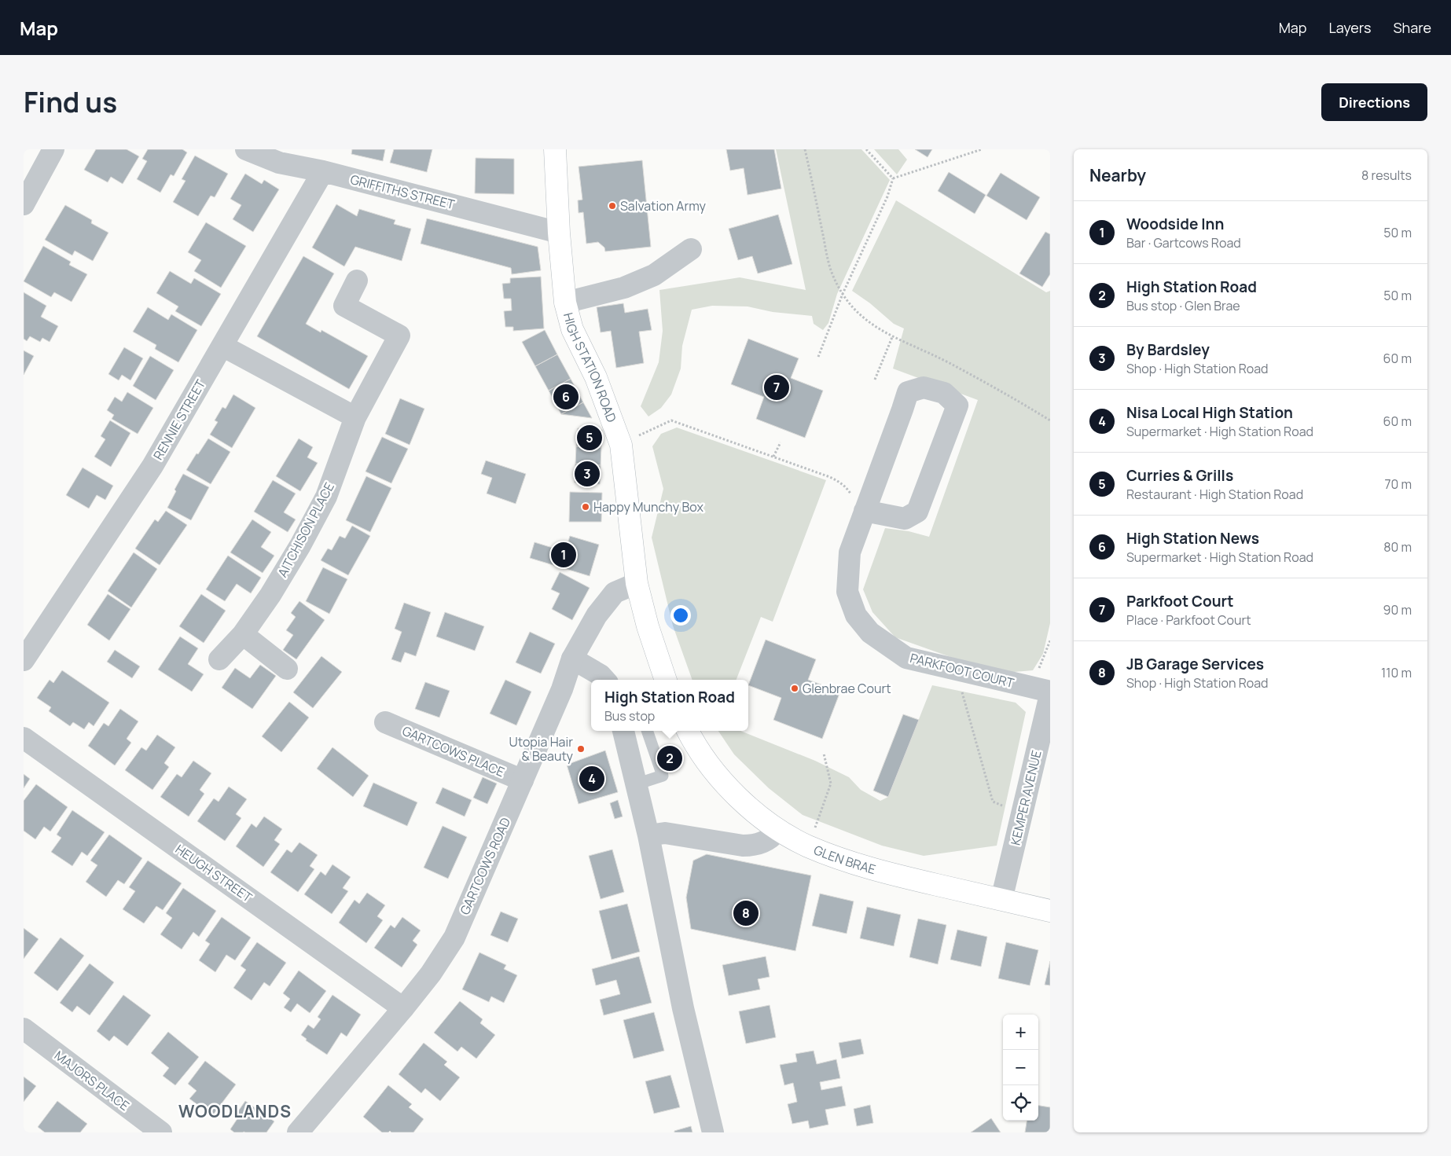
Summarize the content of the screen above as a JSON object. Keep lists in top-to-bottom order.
{
  "streets": {
    "main road": ["HIGH STATION ROAD", "GLEN BRAE"],
    "street": [
      "GRIFFITHS STREET",
      "RENNIE STREET",
      "AITCHISON PLACE",
      "PARKFOOT COURT",
      "GARTCOWS PLACE",
      "KEMPER AVENUE",
      "GARTCOWS ROAD",
      "HEUGH STREET",
      "MAJORS PLACE"
    ]
  },
  "crossings": [
    ["GRIFFITHS STREET", "HIGH STATION ROAD"],
    ["GRIFFITHS STREET", "RENNIE STREET"],
    ["HIGH STATION ROAD", "GARTCOWS ROAD"],
    ["PARKFOOT COURT", "KEMPER AVENUE"],
    ["GARTCOWS PLACE", "GARTCOWS ROAD"],
    ["KEMPER AVENUE", "GLEN BRAE"],
    ["GARTCOWS ROAD", "HEUGH STREET"]
  ],
  "districts": ["WOODLANDS"],
  "places": [
    "Salvation Army",
    "Happy Munchy Box",
    "Glenbrae Court",
    "Utopia Hair & Beauty"
  ],
  "page": {
    "header": "Map",
    "nav": ["Map", "Layers", "Share"],
    "title": "Find us",
    "buttons": "Directions",
    "heading": ["Nearby", "8 results"],
    "list": [
      {
        "mark": "1",
        "name": "Woodside Inn",
        "note": "Bar · Gartcows Road",
        "value": "50 m"
      },
      {
        "mark": "2",
        "name": "High Station Road",
        "note": "Bus stop · Glen Brae",
        "value": "50 m"
      },
      {
        "mark": "3",
        "name": "By Bardsley",
        "note": "Shop · High Station Road",
        "value": "60 m"
      },
      {
        "mark": "4",
        "name": "Nisa Local High Station",
        "note": "Supermarket · High Station Road",
        "value": "60 m"
      },
      {
        "mark": "5",
        "name": "Curries & Grills",
        "note": "Restaurant · High Station Road",
        "value": "70 m"
      },
      {
        "mark": "6",
        "name": "High Station News",
        "note": "Supermarket · High Station Road",
        "value": "80 m"
      },
      {
        "mark": "7",
        "name": "Parkfoot Court",
        "note": "Place · Parkfoot Court",
        "value": "90 m"
      },
      {
        "mark": "8",
        "name": "JB Garage Services",
        "note": "Shop · High Station Road",
        "value": "110 m"
      }
    ],
    "pins": [
      "7",
      "6",
      "5",
      "3",
      "1",
      "2",
      "4",
      "8"
    ],
    "popup": ["High Station Road", "Bus stop"],
    "map_buttons": ["+", "−"]
  }
}
